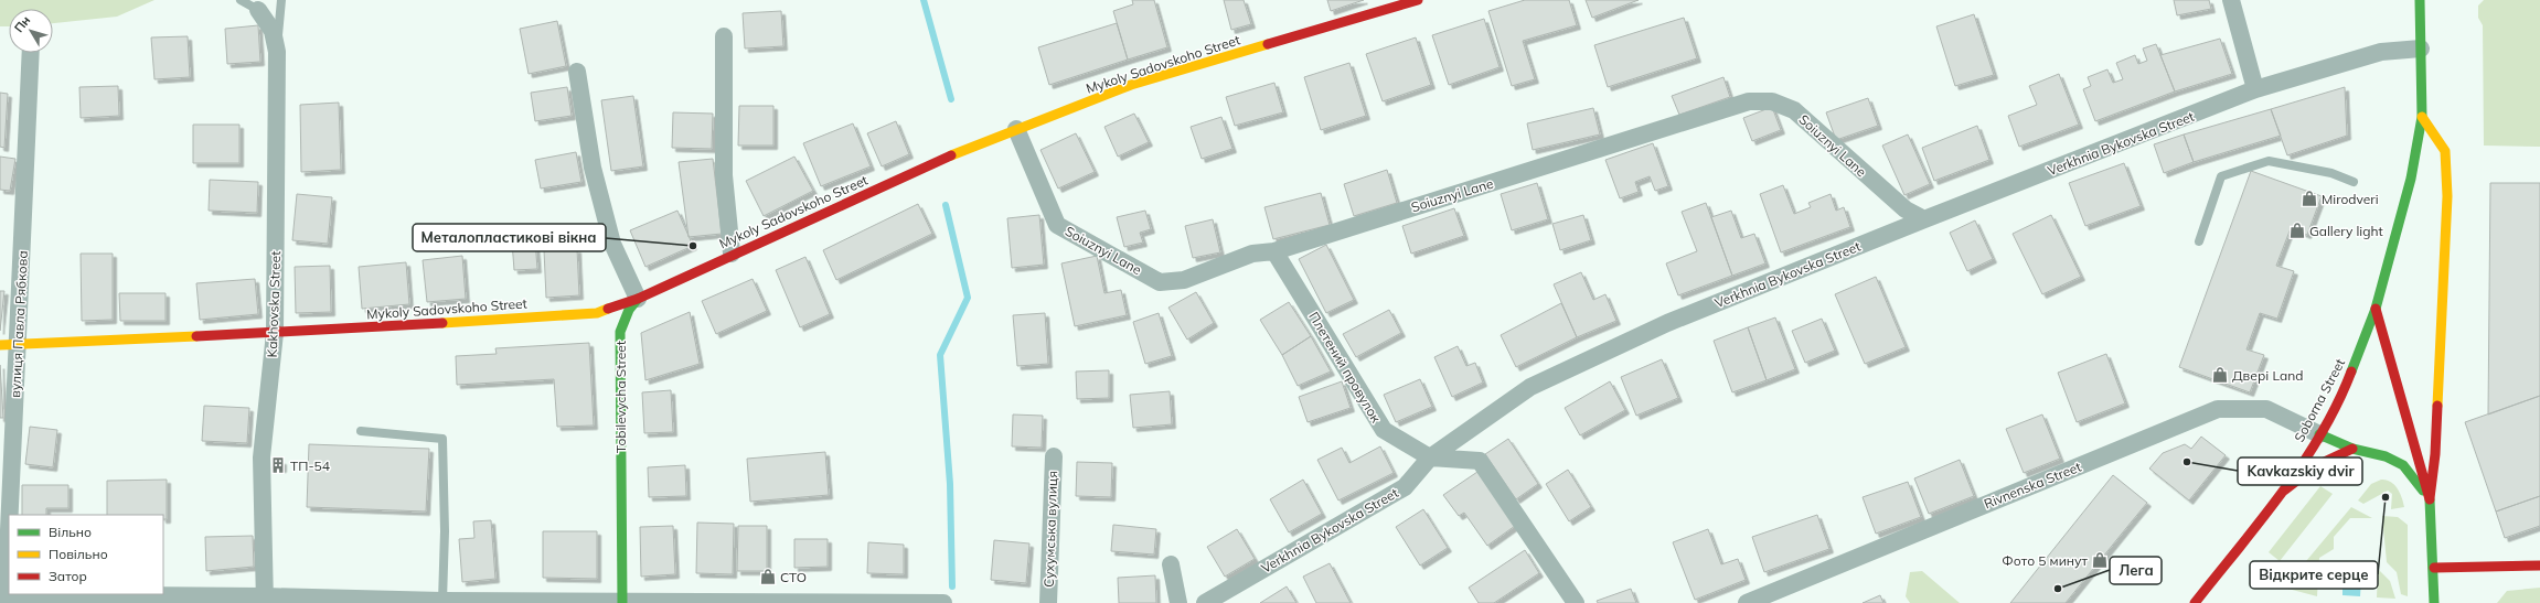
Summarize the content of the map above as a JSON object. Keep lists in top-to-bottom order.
{
  "streets": {
    "street": [
      "Mykoly Sadovskoho Street",
      "Verkhnia Bykovska Street",
      "Soiuznyi Lane",
      "Kakhovska Street",
      "вулиця Павла Рябкова",
      "Плетений провулок",
      "Tobilevycha Street",
      "Soborna Street",
      "Rivnenska Street",
      "Сухумська вулиця"
    ]
  },
  "crossings": [
    ["Mykoly Sadovskoho Street", "Soiuznyi Lane"],
    ["Mykoly Sadovskoho Street", "Kakhovska Street"],
    ["Mykoly Sadovskoho Street", "вулиця Павла Рябкова"],
    ["Mykoly Sadovskoho Street", "Tobilevycha Street"],
    ["Verkhnia Bykovska Street", "Soiuznyi Lane"],
    ["Verkhnia Bykovska Street", "Плетений провулок"],
    ["Verkhnia Bykovska Street", "Soborna Street"],
    ["Soiuznyi Lane", "Плетений провулок"],
    ["Soborna Street", "Rivnenska Street"]
  ],
  "places": {
    "shop": [
      "Mirodveri",
      "Gallery light",
      "Двері Land",
      "Фото 5 минут",
      "СТО"
    ],
    "other": [
      "Металопластикові вікна",
      "Kavkazskiy dvir",
      "Відкрите серце",
      "Лега"
    ],
    "building": ["ТП-54"]
  },
  "legend": ["Вільно", "Повільно", "Затор"],
  "north": "top left"
}
